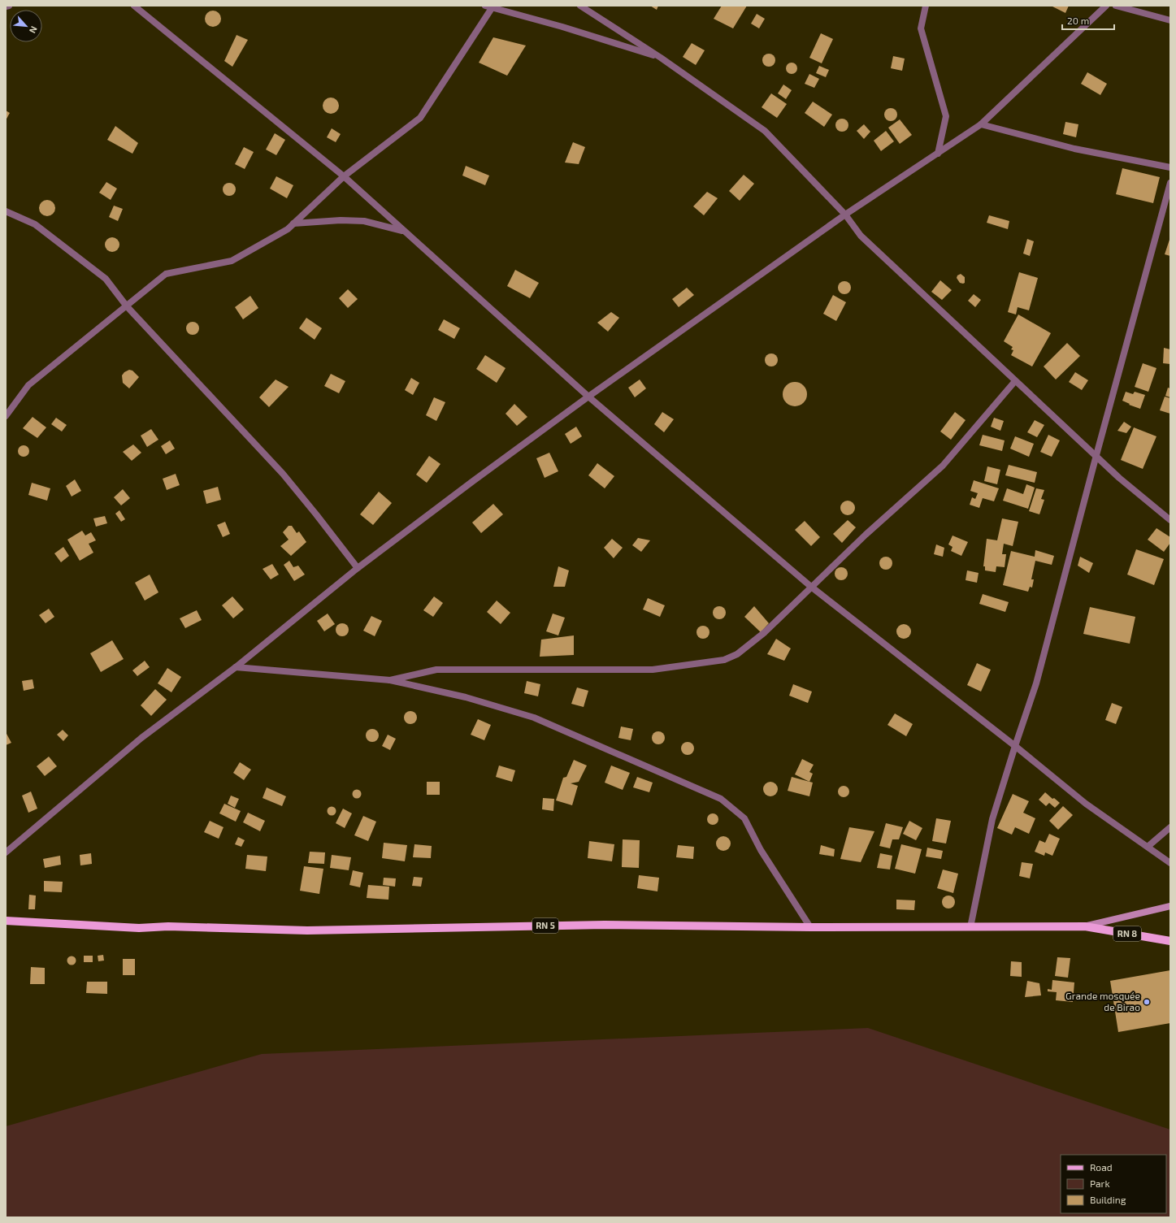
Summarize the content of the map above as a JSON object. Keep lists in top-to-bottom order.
{
  "streets": {
    "main road": ["RN 5", "RN 8"]
  },
  "crossings": [
    ["RN 5", "RN 8"]
  ],
  "places": ["Grande mosquée de Birao"],
  "legend": ["Road", "Park", "Building"],
  "scale_bar": "20 m",
  "north": "bottom right"
}
